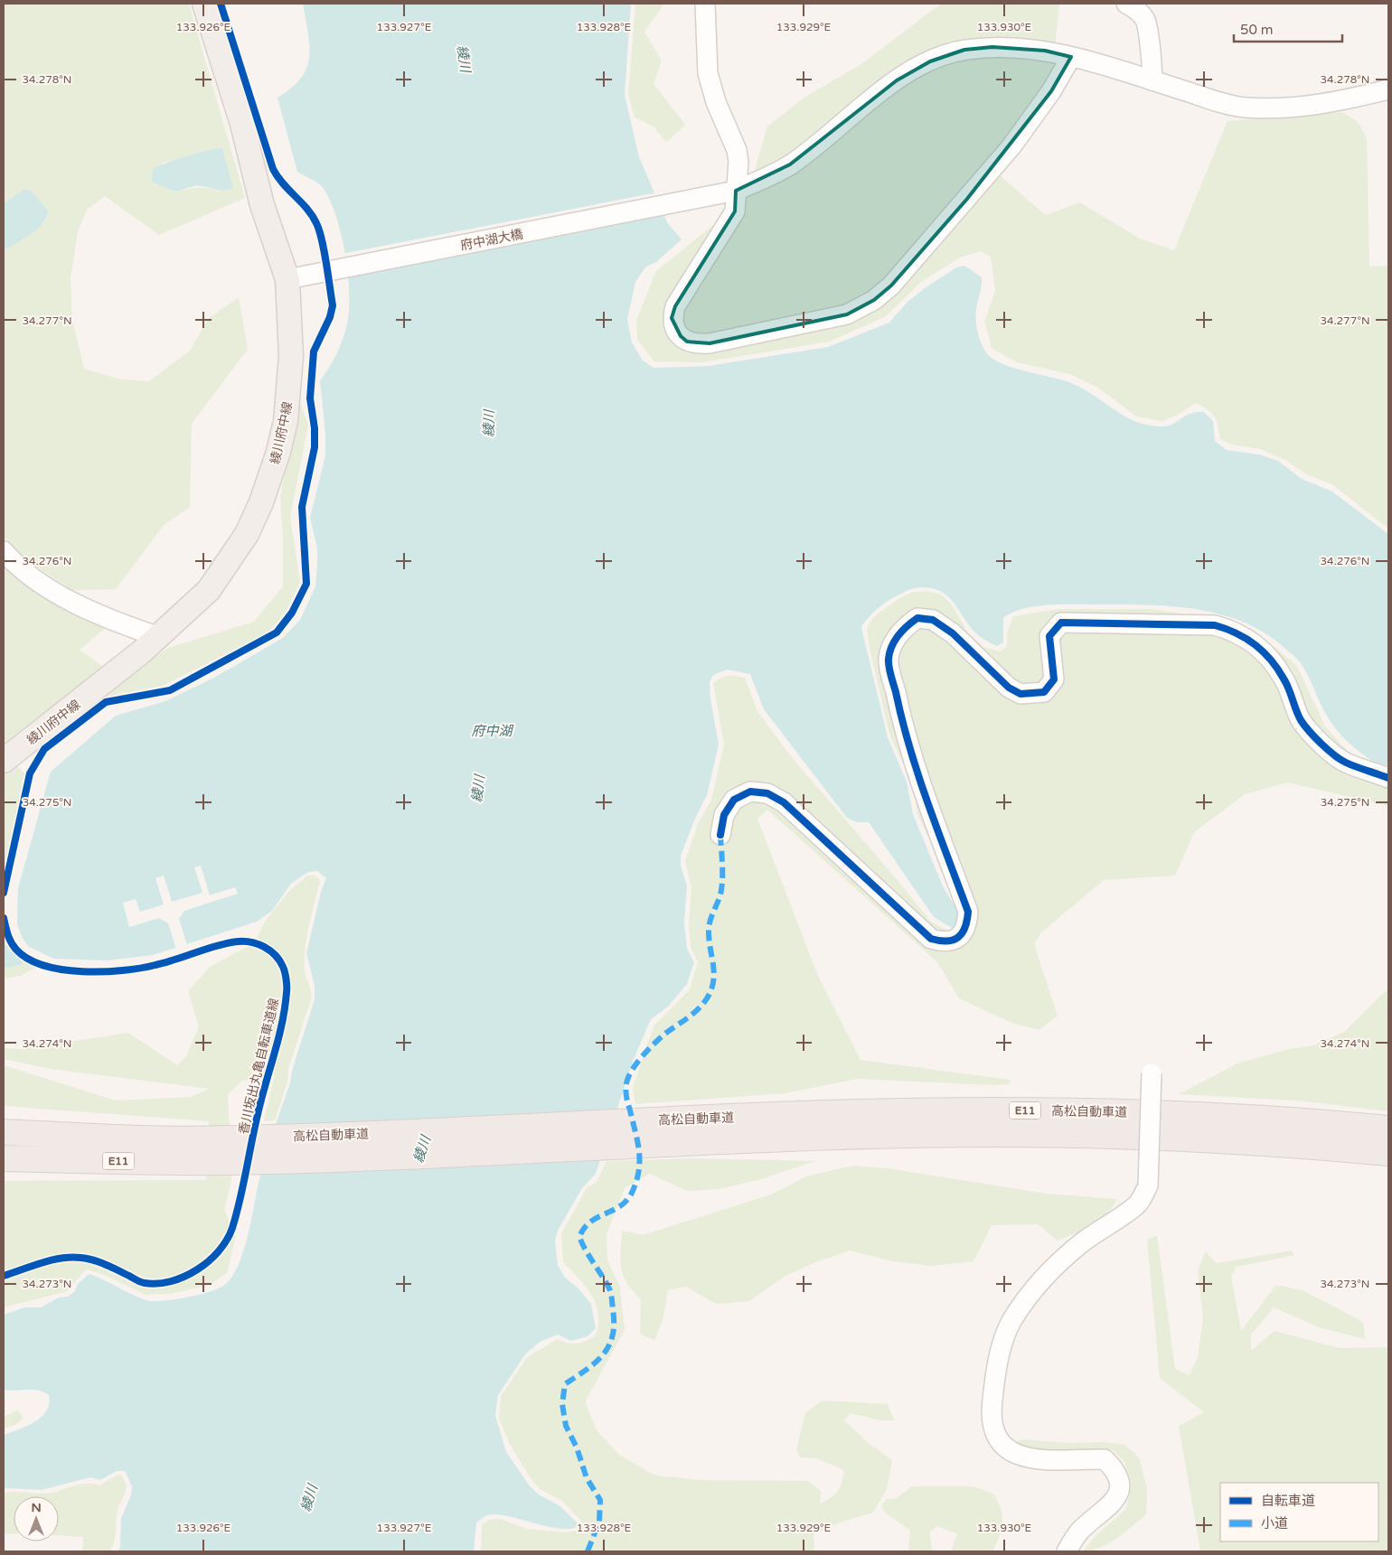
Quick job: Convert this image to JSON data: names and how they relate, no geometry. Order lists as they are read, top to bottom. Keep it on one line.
{"streets":{"highway":["E11","高松自動車道"],"main road":["綾川府中線"],"street":["府中湖大橋"],"cycle path":["香川坂出丸亀自転車道線"]},"crossings":[["府中湖大橋","綾川府中線"]],"water":["綾川","府中湖"],"legend":["自転車道","小道"],"scale_bar":"50 m","north":"top","coordinates":["133.926°E","133.927°E","133.928°E","133.929°E","133.930°E","34.278°N","34.277°N","34.276°N","34.275°N","34.274°N","34.273°N"]}
